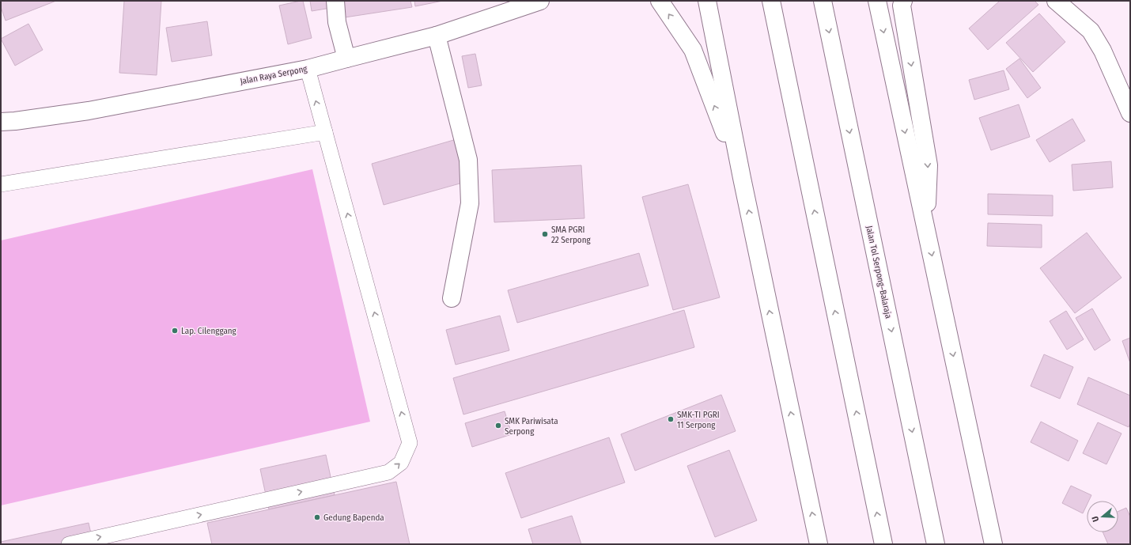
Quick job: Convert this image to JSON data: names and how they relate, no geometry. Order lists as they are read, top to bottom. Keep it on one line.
{"streets":{"main road":["Jalan Raya Serpong","Jalan Tol Serpong–Balaraja"]},"places":["SMA PGRI 22 Serpong","Lap. Cilenggang","SMK-TI PGRI 11 Serpong","SMK Pariwisata Serpong","Gedung Bapenda"],"north":"left"}
